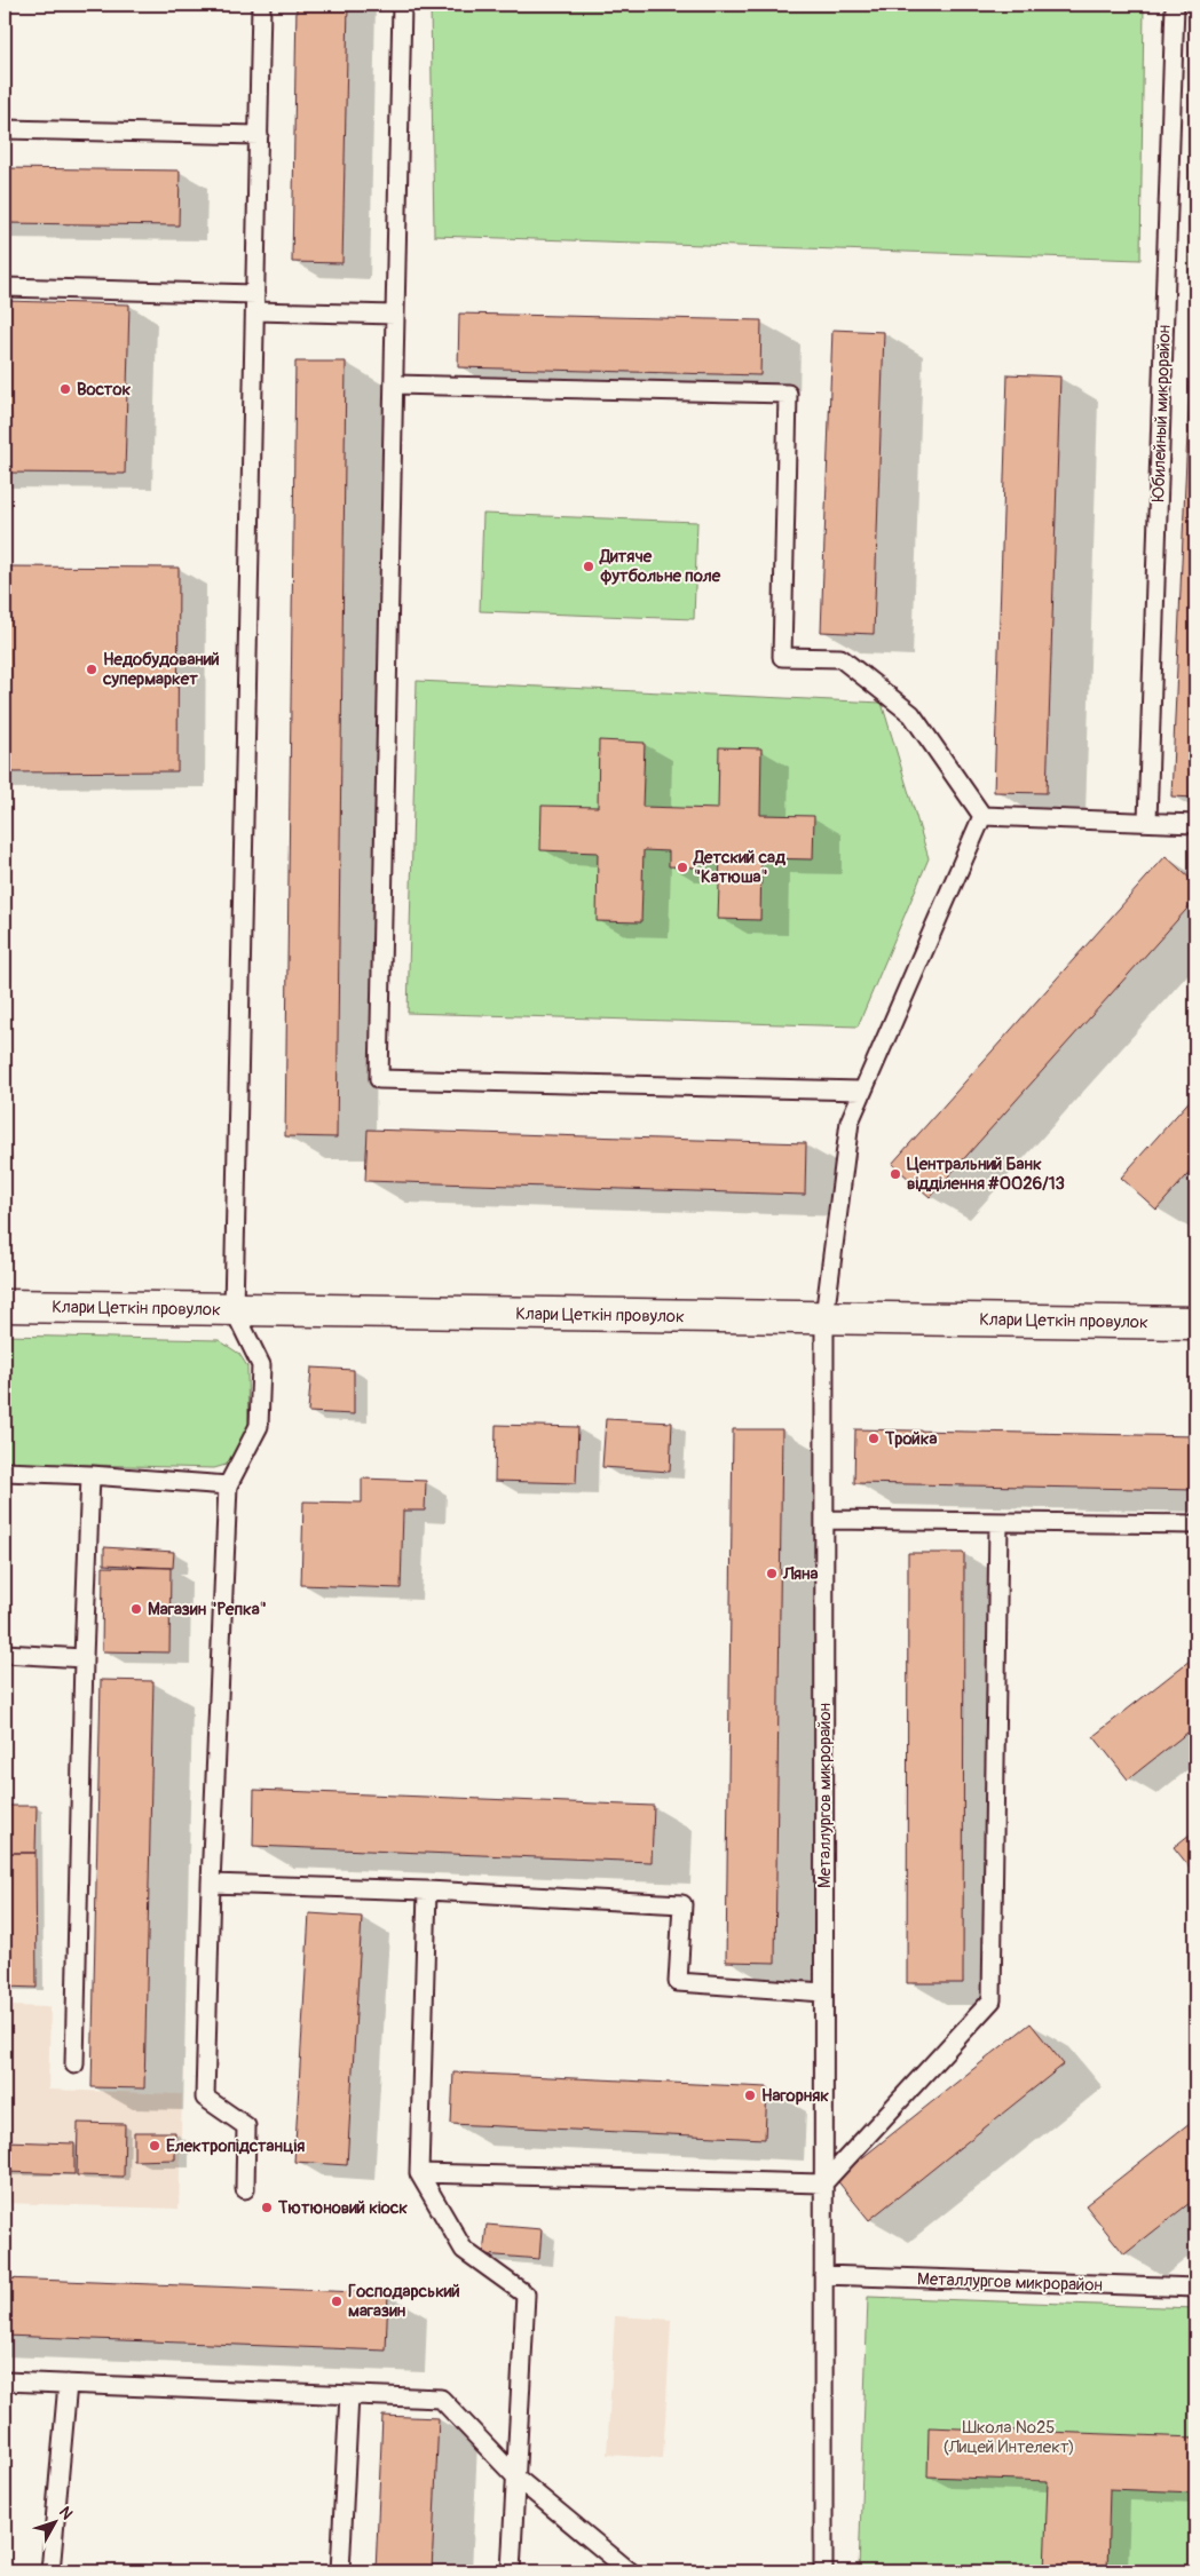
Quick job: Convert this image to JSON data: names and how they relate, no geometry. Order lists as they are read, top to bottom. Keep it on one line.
{"streets":{"street":["Клари Цеткін провулок"],"lane":["Юбилейный микрорайон","Металлургов микрорайон"]},"crossings":[["Клари Цеткін провулок","Металлургов микрорайон"]],"parks":["Школа №25 (Лицей Интелект)"],"places":["Восток","Дитяче футбольне поле","Недобудований супермаркет","Детский сад \"Катюша\"","Центральний Банк відділення #0026/13","Тройка","Ляна","Магазин \"Репка\"","Нагорняк","Електропідстанція","Тютюновий кіоск","Господарський магазин"],"north":"top right"}
